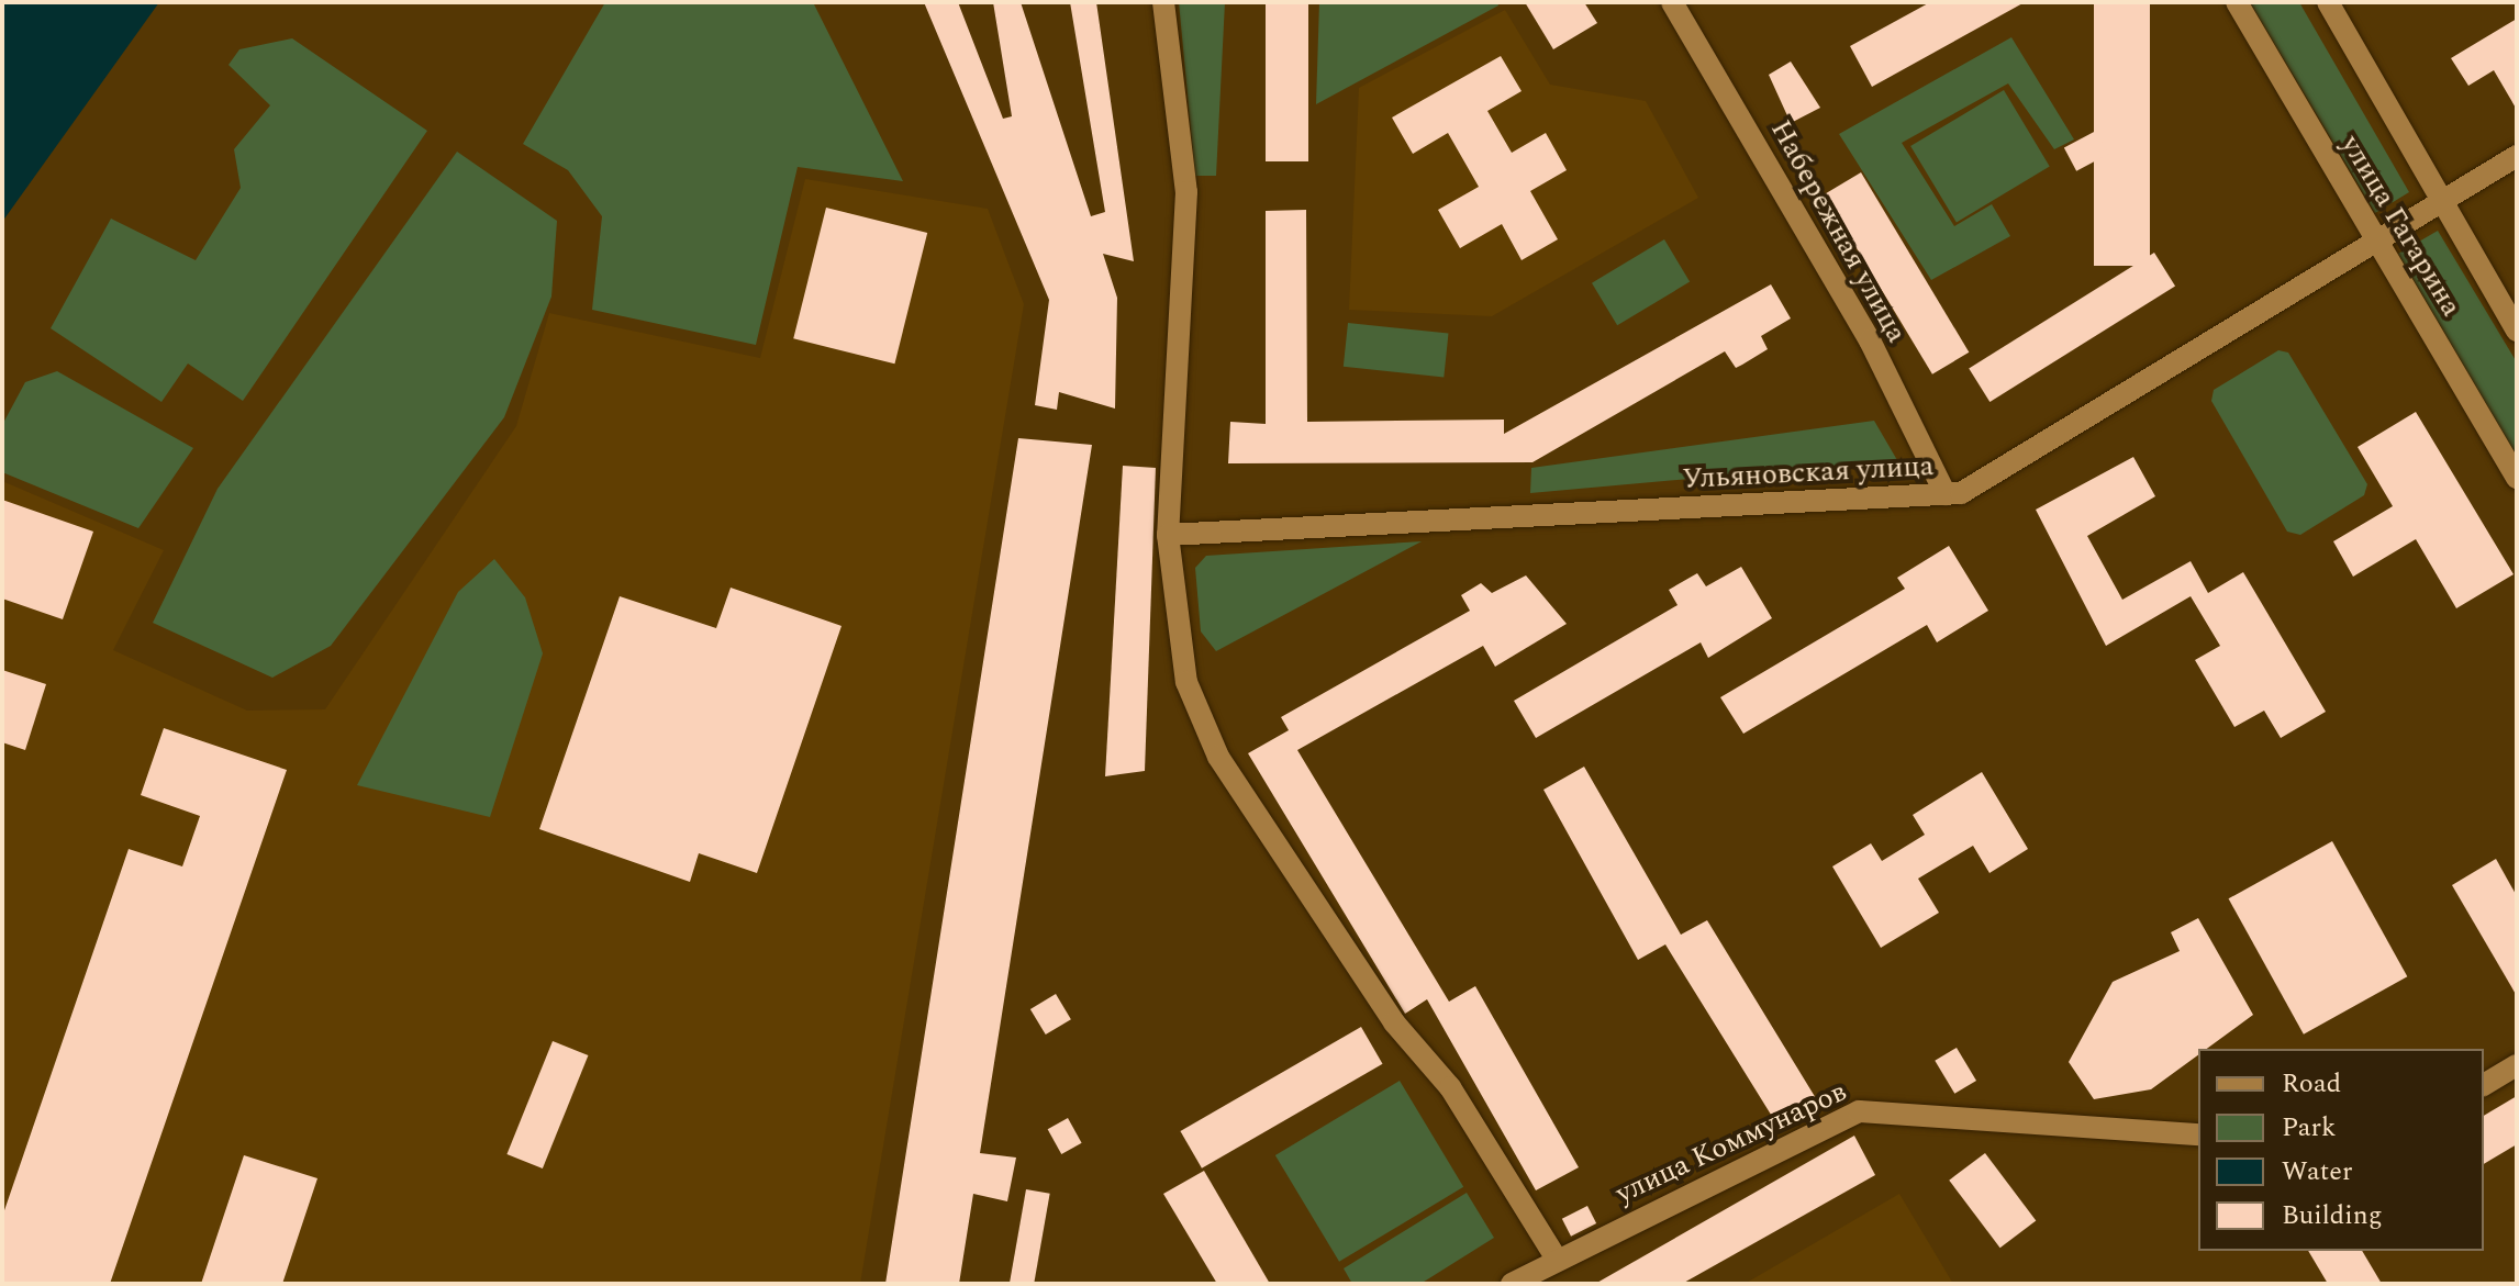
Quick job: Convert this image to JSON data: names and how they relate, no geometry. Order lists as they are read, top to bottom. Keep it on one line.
{"streets":{"street":["улица Гагарина","Набережная улица","Ульяновская улица","улица Коммунаров"]},"crossings":[["улица Гагарина","Ульяновская улица"],["Набережная улица","Ульяновская улица"]],"legend":["Road","Park","Water","Building"]}
